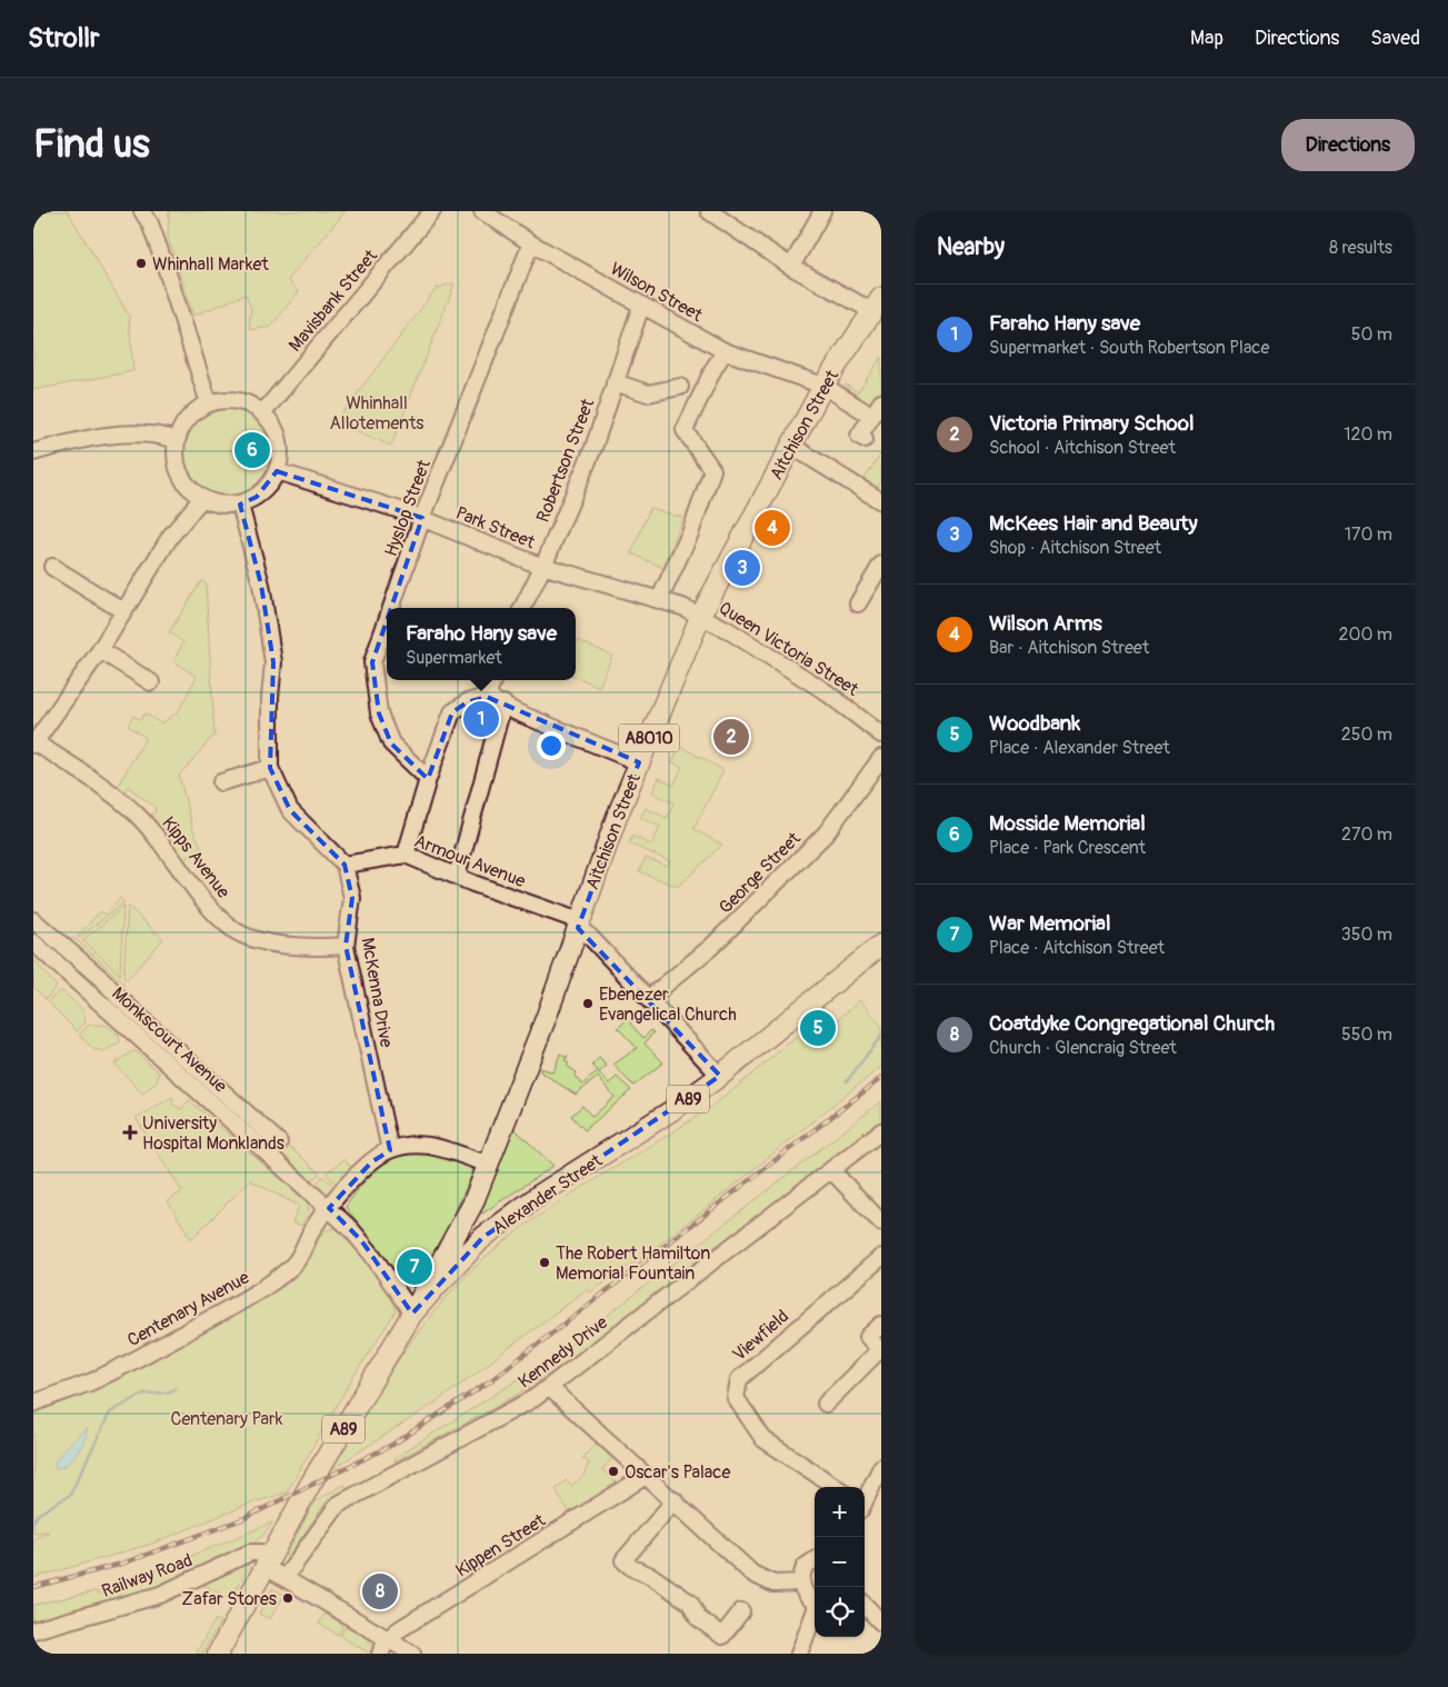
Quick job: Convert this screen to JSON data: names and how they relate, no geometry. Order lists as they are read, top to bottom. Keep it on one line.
{"streets":{"main road":["Aitchison Street","A8010","A89","Alexander Street"],"street":["Wilson Street","Mavisbank Street","Robertson Street","Hyslop Street","Park Street","Queen Victoria Street","Kipps Avenue","Armour Avenue","George Street","McKenna Drive","Monkscourt Avenue","Centenary Avenue","Viewfield","Kennedy Drive","Kippen Street","Railway Road"]},"crossings":[["Wilson Street","Aitchison Street"],["Wilson Street","Robertson Street"],["Wilson Street","Hyslop Street"],["Mavisbank Street","Park Street"],["Aitchison Street","Park Street"],["Aitchison Street","Queen Victoria Street"],["Aitchison Street","Armour Avenue"],["Aitchison Street","Monkscourt Avenue"],["Aitchison Street","Alexander Street"],["Robertson Street","Park Street"],["Hyslop Street","Park Street"],["Park Street","Queen Victoria Street"],["Kipps Avenue","McKenna Drive"],["Armour Avenue","McKenna Drive"],["McKenna Drive","Centenary Avenue"],["Monkscourt Avenue","Alexander Street"],["Monkscourt Avenue","Centenary Avenue"],["A89","Alexander Street"],["A89","Railway Road"],["Alexander Street","Railway Road"]],"parks":["Whinhall Allotements","Centenary Park"],"places":{"other":["Whinhall Market","Ebenezer Evangelical Church","The Robert Hamilton Memorial Fountain","Oscar's Palace","Zafar Stores"],"health":["University Hospital Monklands"]},"page":{"header":"Strollr","nav":["Map","Directions","Saved"],"buttons":"Directions","title":"Find us","heading":["Nearby","8 results"],"list":[{"mark":"1","name":"Faraho Hany save","note":"Supermarket · South Robertson Place","value":"50 m"},{"mark":"2","name":"Victoria Primary School","note":"School · Aitchison Street","value":"120 m"},{"mark":"3","name":"McKees Hair and Beauty","note":"Shop · Aitchison Street","value":"170 m"},{"mark":"4","name":"Wilson Arms","note":"Bar · Aitchison Street","value":"200 m"},{"mark":"5","name":"Woodbank","note":"Place · Alexander Street","value":"250 m"},{"mark":"6","name":"Mosside Memorial","note":"Place · Park Crescent","value":"270 m"},{"mark":"7","name":"War Memorial","note":"Place · Aitchison Street","value":"350 m"},{"mark":"8","name":"Coatdyke Congregational Church","note":"Church · Glencraig Street","value":"550 m"}],"pins":["6","4","3","1","2","5","7","8"],"popup":["Faraho Hany save","Supermarket"],"map_buttons":["+","−"]}}
